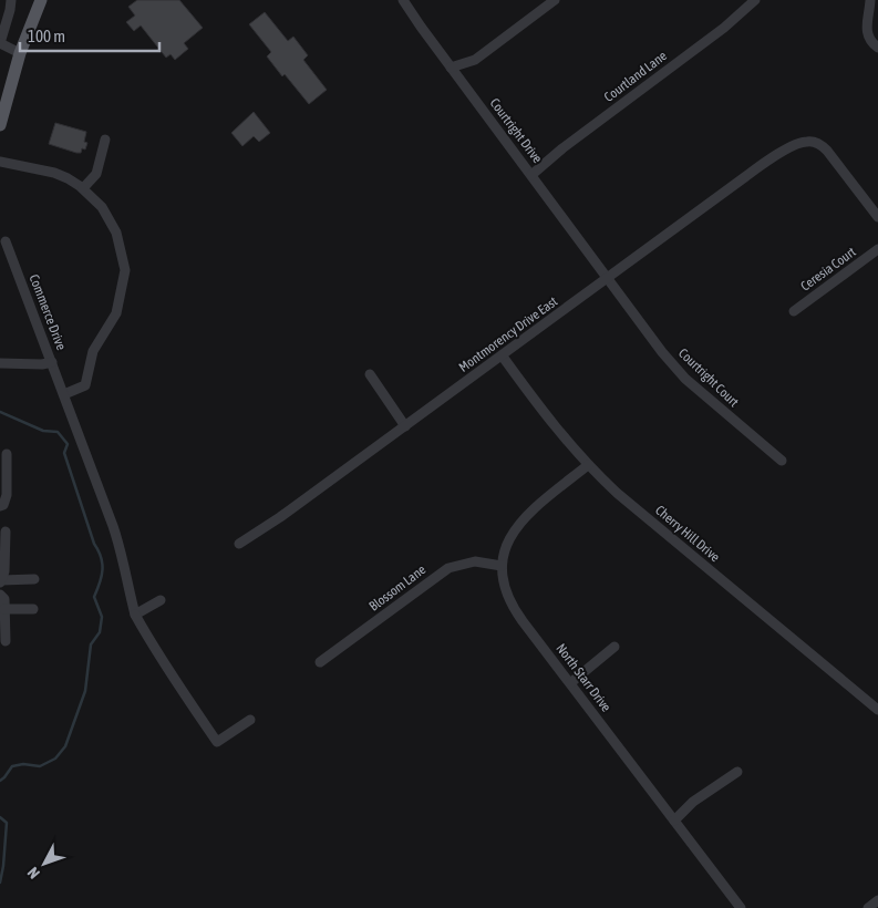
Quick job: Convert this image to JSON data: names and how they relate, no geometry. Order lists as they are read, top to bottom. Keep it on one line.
{"streets":{"street":["Courtland Lane","Courtright Drive","Ceresia Court","Commerce Drive","Montmorency Drive East","Courtright Court","Cherry Hill Drive","Blossom Lane","North Starr Drive"]},"crossings":[["Courtland Lane","Courtright Drive"],["Courtright Drive","Montmorency Drive East"],["Courtright Drive","Courtright Court"],["Montmorency Drive East","Courtright Court"],["Montmorency Drive East","Cherry Hill Drive"],["Cherry Hill Drive","North Starr Drive"],["Blossom Lane","North Starr Drive"]],"scale_bar":"100 m","north":"bottom left"}
